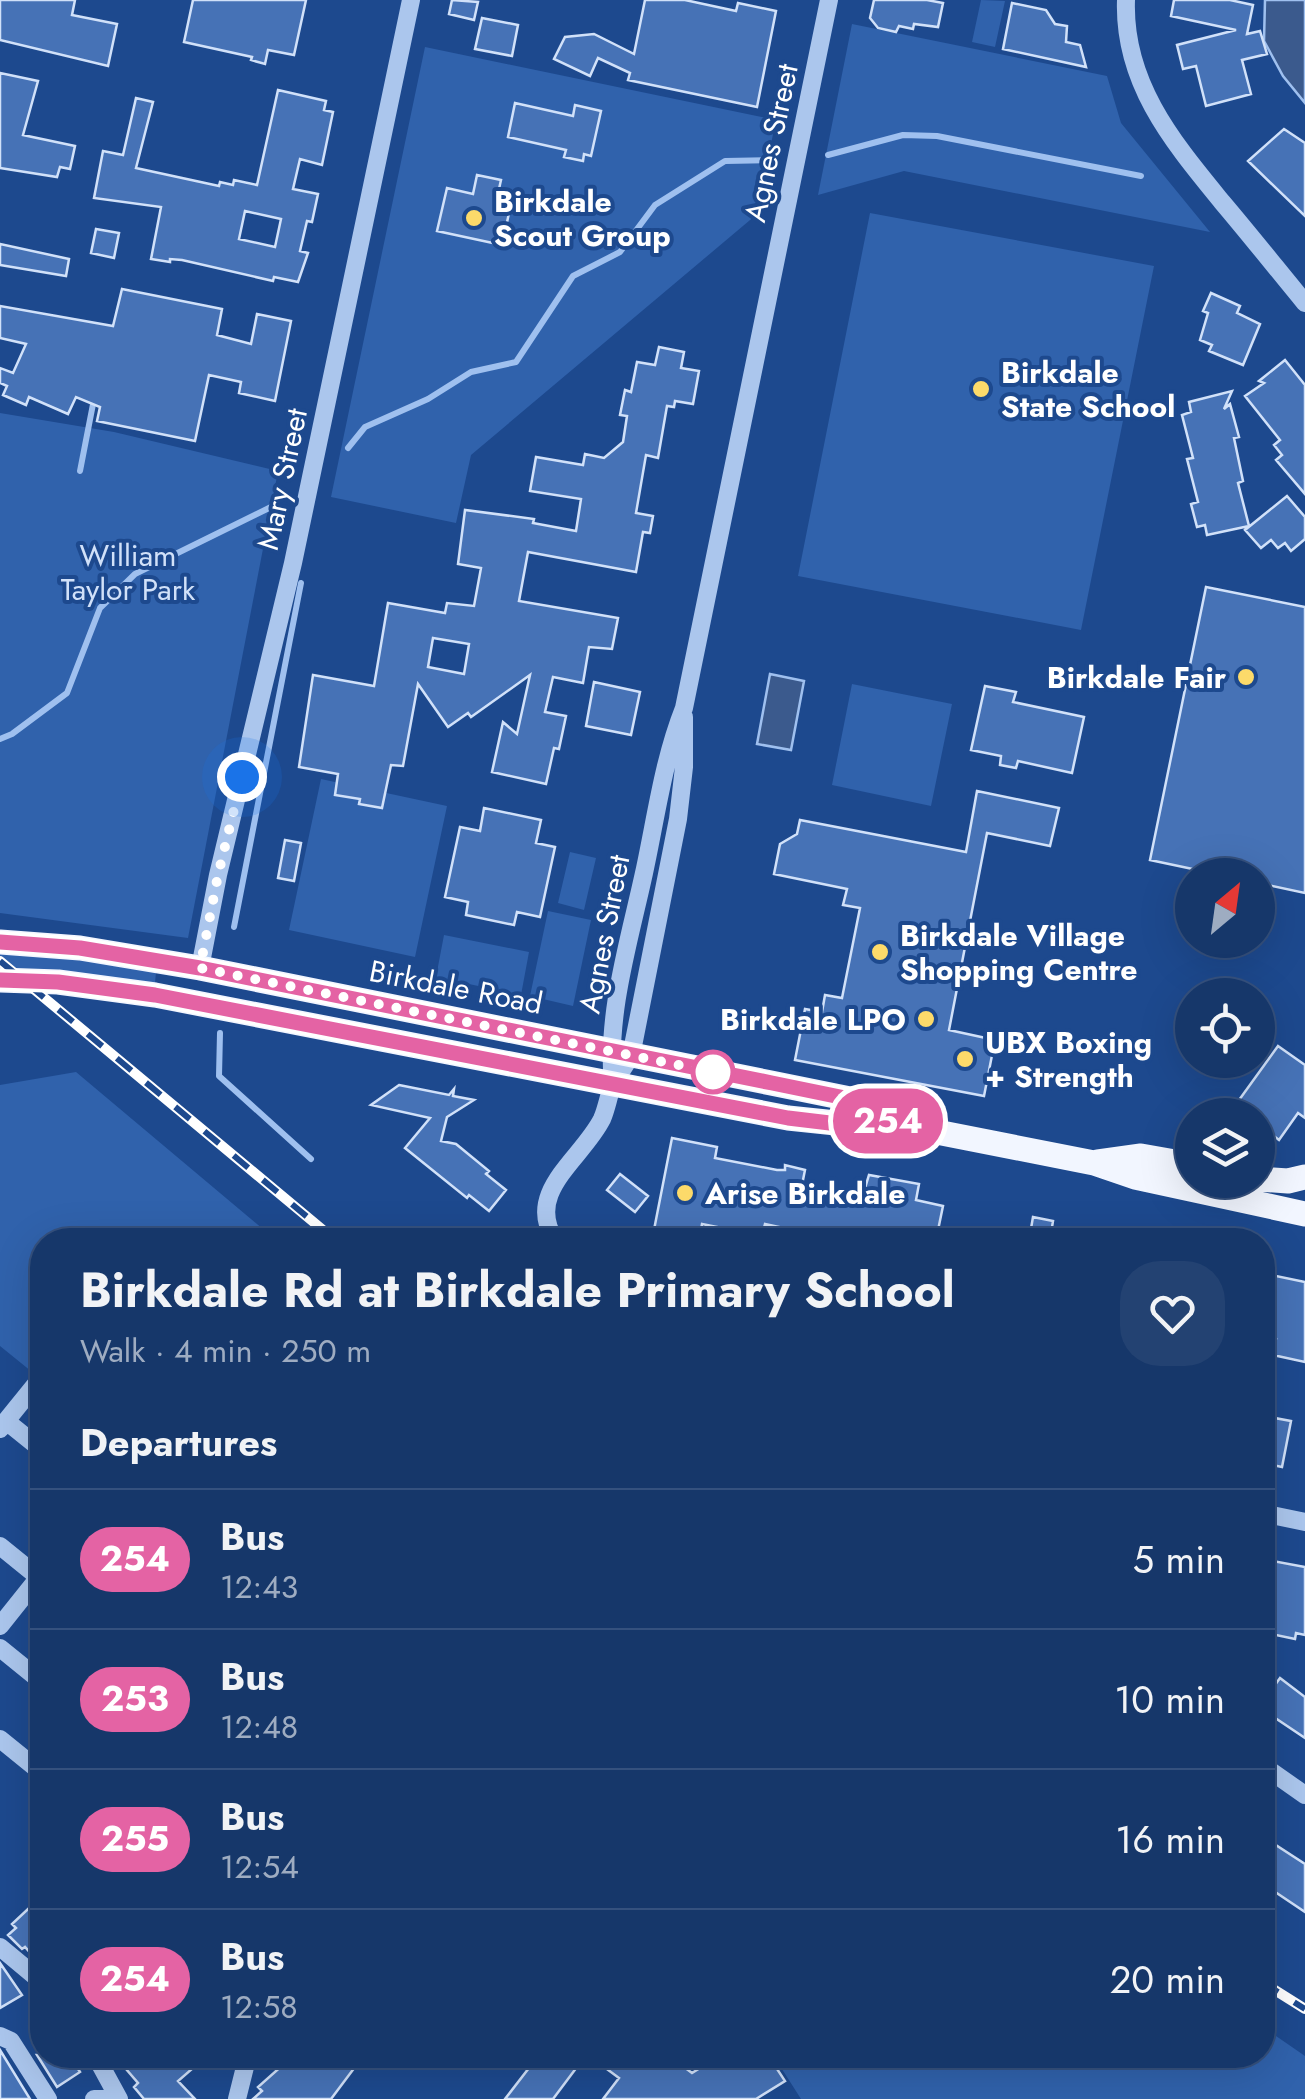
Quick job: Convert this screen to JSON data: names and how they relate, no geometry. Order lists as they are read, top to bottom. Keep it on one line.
{"streets":{"main road":["Birkdale Road"],"street":["Agnes Street","Mary Street"]},"crossings":[["Agnes Street","Birkdale Road"],["Mary Street","Birkdale Road"]],"parks":["William Taylor Park"],"places":["Birkdale Scout Group","Birkdale State School","Birkdale Fair","Birkdale Village Shopping Centre","Birkdale LPO","UBX Boxing + Strength","Arise Birkdale"],"lines":["bus line 254"],"north":"top right","page":{"on_map":"254","heading":[["Birkdale Rd at Birkdale Primary School","Walk · 4 min · 250 m"],"Departures"],"list":[{"mark":"254","name":"Bus","note":"12:43","value":"5 min"},{"mark":"253","name":"Bus","note":"12:48","value":"10 min"},{"mark":"255","name":"Bus","note":"12:54","value":"16 min"},{"mark":"254","name":"Bus","note":"12:58","value":"20 min"}]}}
